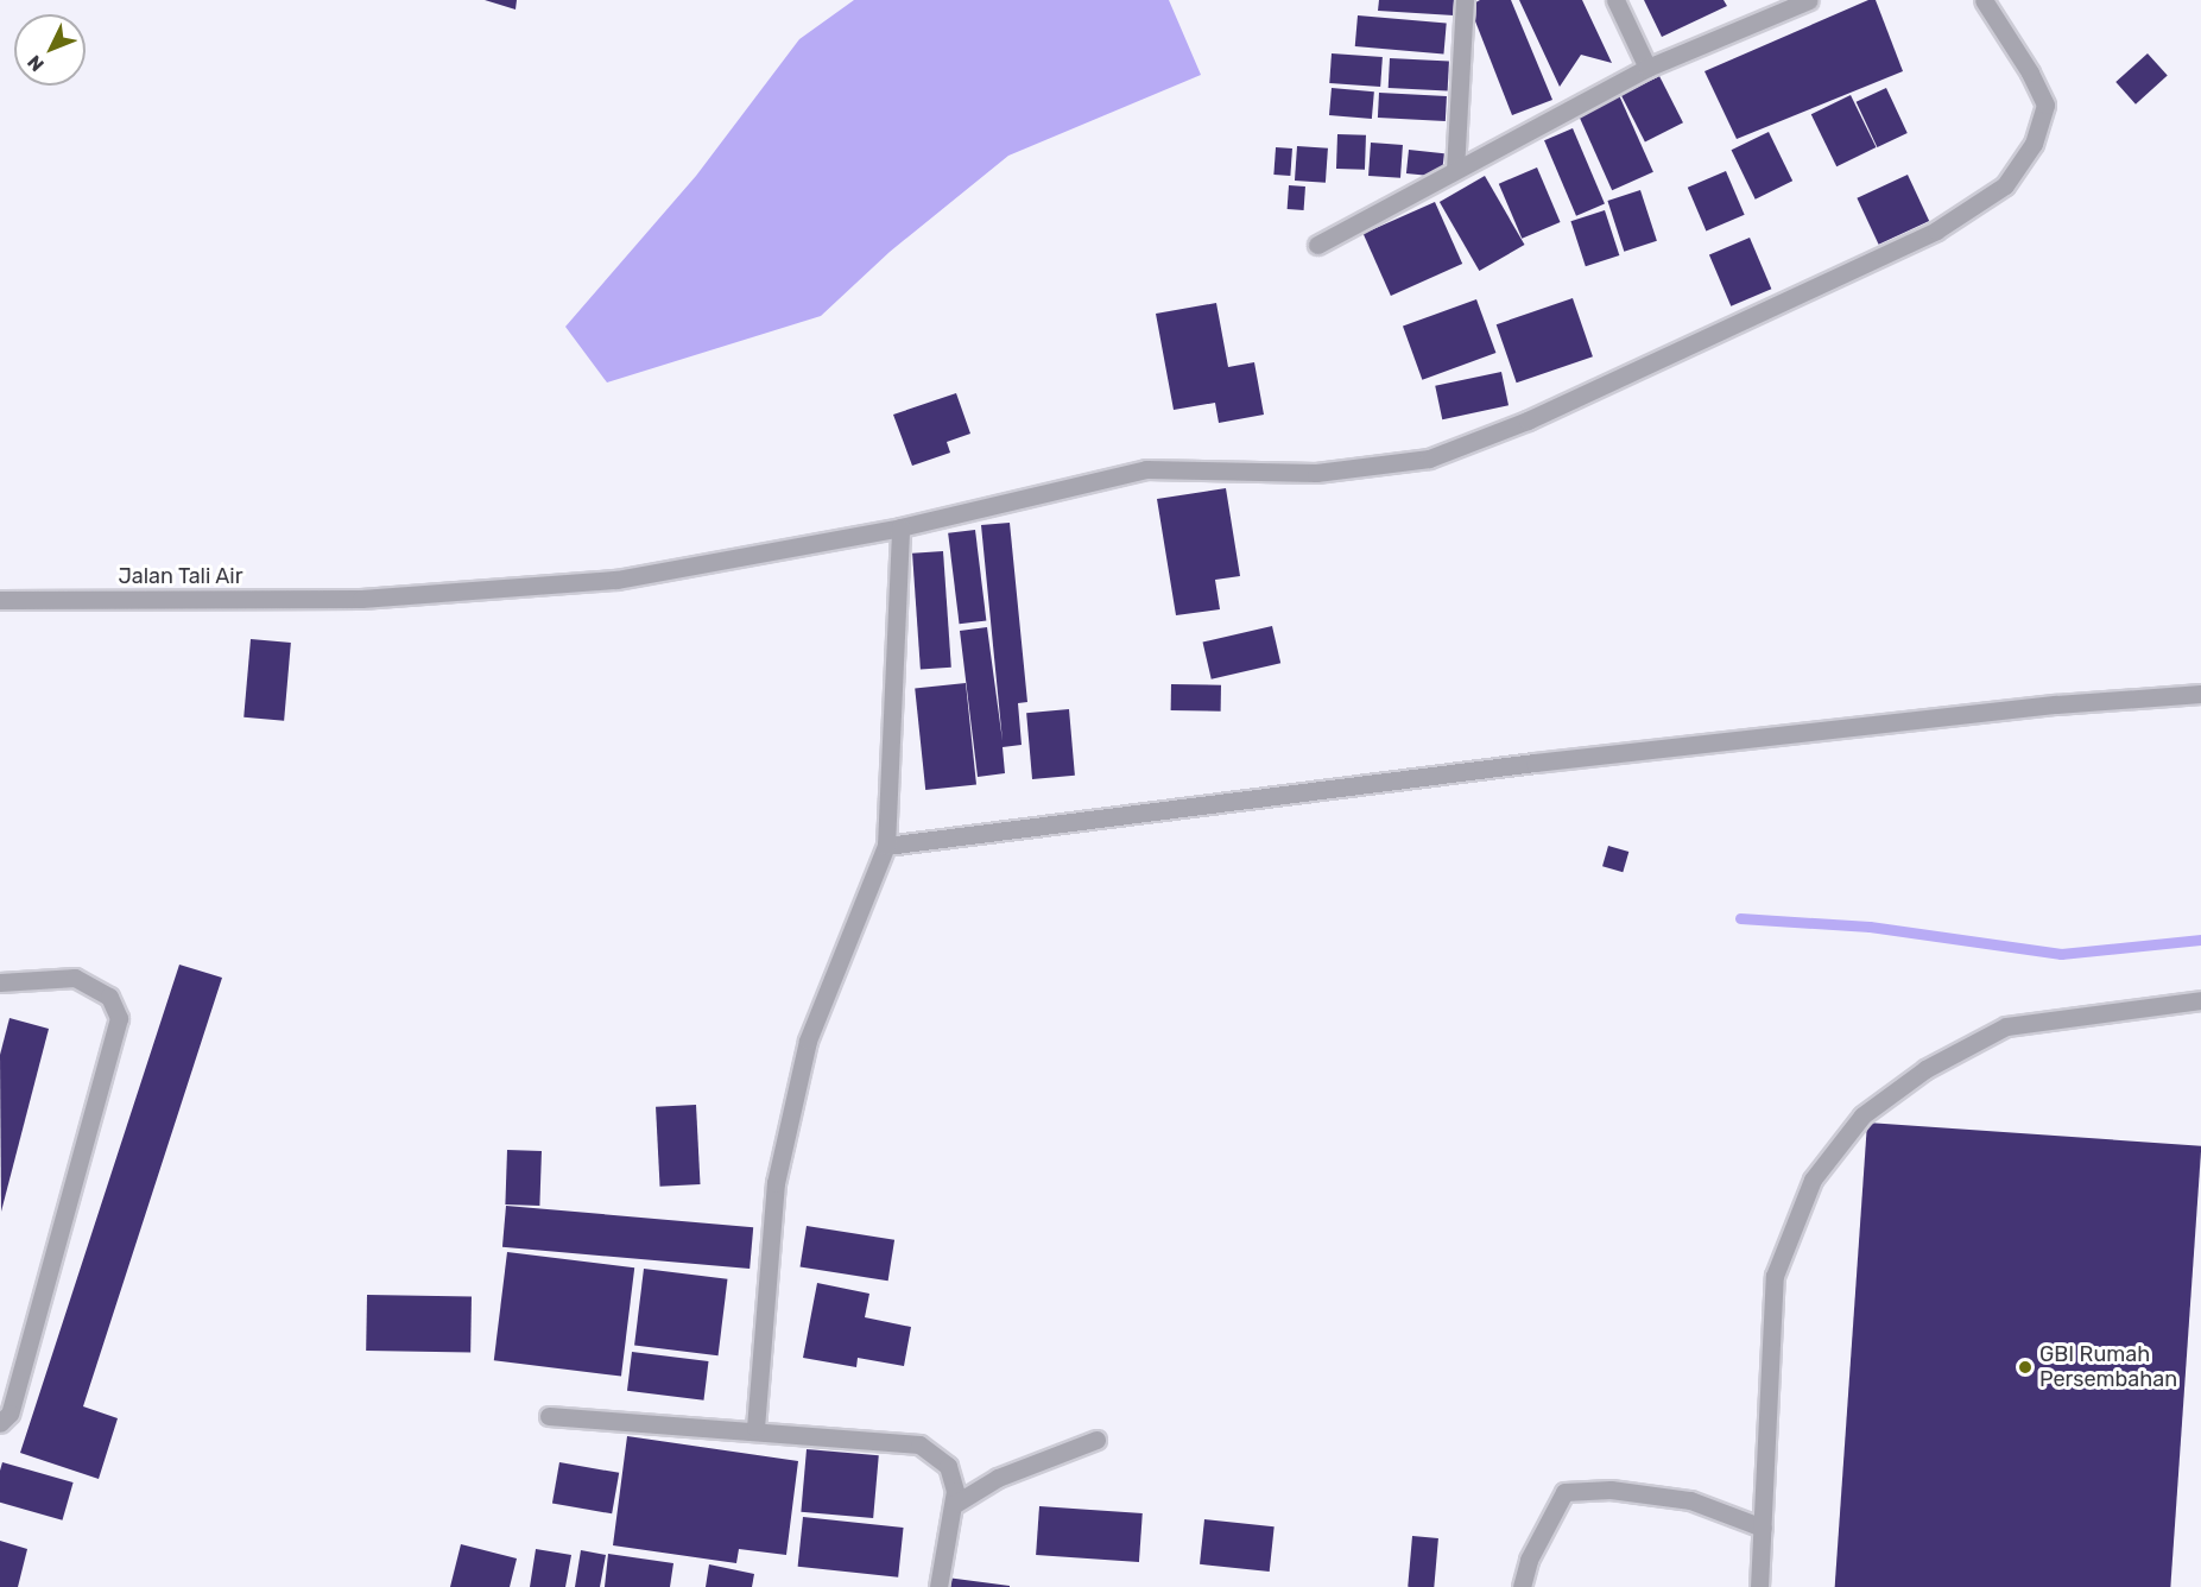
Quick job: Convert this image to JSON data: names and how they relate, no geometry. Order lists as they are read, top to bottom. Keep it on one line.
{"streets":{"street":["Jalan Tali Air"]},"places":["GBI Rumah Persembahan"],"north":"bottom left"}
